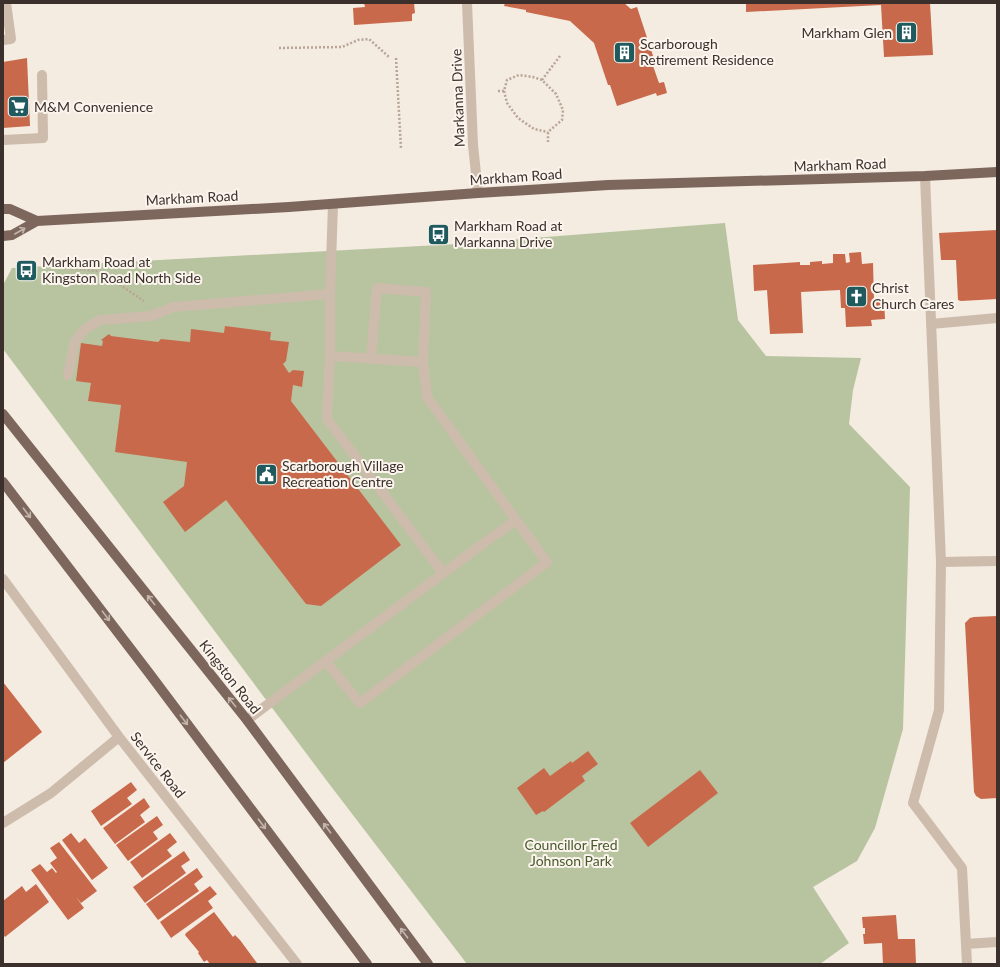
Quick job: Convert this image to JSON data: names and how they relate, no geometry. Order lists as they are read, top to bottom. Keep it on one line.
{"streets":{"main road":["Markham Road","Kingston Road"],"street":["Markanna Drive","Service Road"]},"crossings":[["Markanna Drive","Markham Road"]],"parks":["Councillor Fred Johnson Park"],"places":{"building":["Markham Glen","Scarborough Retirement Residence"],"supermarket":["M&M Convenience"],"bus stop":["Markham Road at Markanna Drive","Markham Road at Kingston Road North Side"],"church":["Christ Church Cares"],"public building":["Scarborough Village Recreation Centre"]}}
